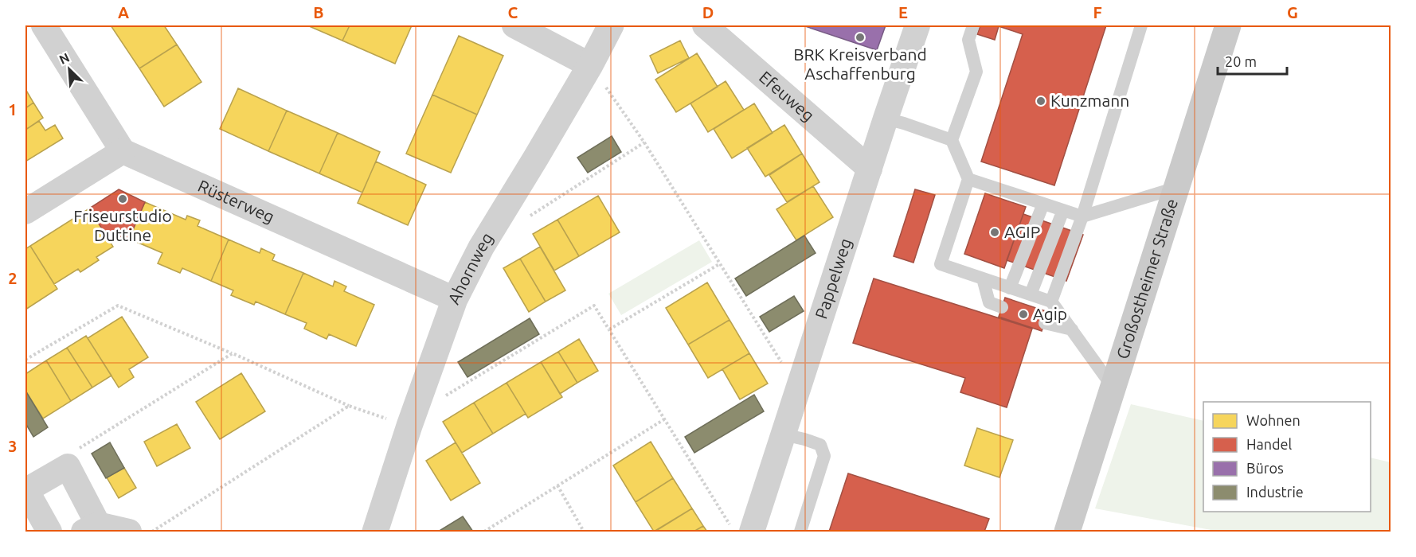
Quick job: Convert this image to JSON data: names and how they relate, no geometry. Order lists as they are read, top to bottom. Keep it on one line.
{"streets":{"main road":["Großostheimer Straße"],"street":["Efeuweg","Rüsterweg","Ahornweg","Pappelweg"]},"crossings":[["Efeuweg","Pappelweg"],["Rüsterweg","Ahornweg"]],"places":["BRK Kreisverband Aschaffenburg","Kunzmann","Friseurstudio Duttine","AGIP","Agip"],"legend":["Wohnen","Handel","Büros","Industrie"],"scale_bar":"20 m","north":"top left","grid":{"columns":["A","B","C","D","E","F","G"],"rows":["1","2","3"]}}
